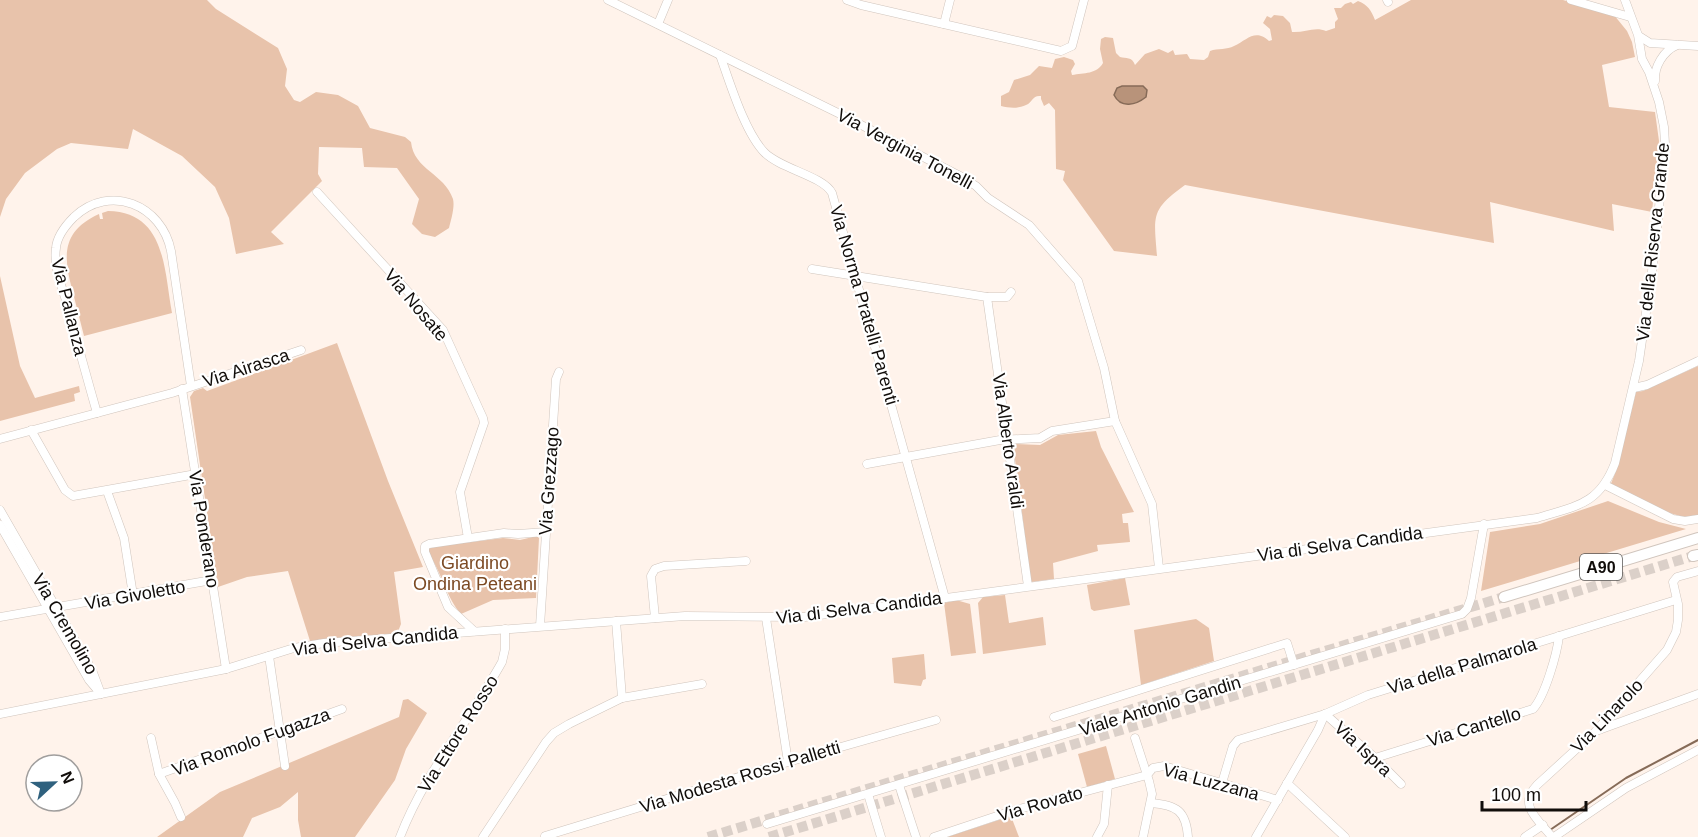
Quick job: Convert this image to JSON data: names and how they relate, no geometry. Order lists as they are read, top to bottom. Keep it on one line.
{"streets":{"highway":["A90"],"street":["Via Verginia Tonelli","Via della Riserva Grande","Via Nosate","Via Norma Pratelli Parenti","Via Pallanza","Via Airasca","Via Alberto Araldi","Via Grezzago","Via Ponderano","Via di Selva Candida","Via Givoletto","Via Cremolino","Via della Palmarola","Viale Antonio Gandin","Via Linarolo","Via Cantello","Via Ettore Rosso","Via Romolo Fugazza","Via Ispra","Via Modesta Rossi Palletti","Via Luzzana","Via Rovato"]},"crossings":[["Via Verginia Tonelli","Via Norma Pratelli Parenti"],["Via Verginia Tonelli","Via di Selva Candida"],["Via della Riserva Grande","Via di Selva Candida"],["Via Norma Pratelli Parenti","Via di Selva Candida"],["Via Pallanza","Via Airasca"],["Via Alberto Araldi","Via di Selva Candida"],["Via Grezzago","Via di Selva Candida"],["Via Ponderano","Via di Selva Candida"],["Via Ponderano","Via Givoletto"],["Via di Selva Candida","Via Cremolino"],["Via di Selva Candida","Viale Antonio Gandin"],["Via di Selva Candida","Via Ettore Rosso"],["Via Givoletto","Via Cremolino"],["Via della Palmarola","Via Linarolo"],["Via della Palmarola","Via Cantello"],["Via della Palmarola","Via Ispra"],["Via della Palmarola","Via Luzzana"],["Via Cantello","Via Ispra"],["Via Luzzana","Via Rovato"]],"parks":["Giardino Ondina Peteani"],"scale_bar":"100 m","north":"right"}
